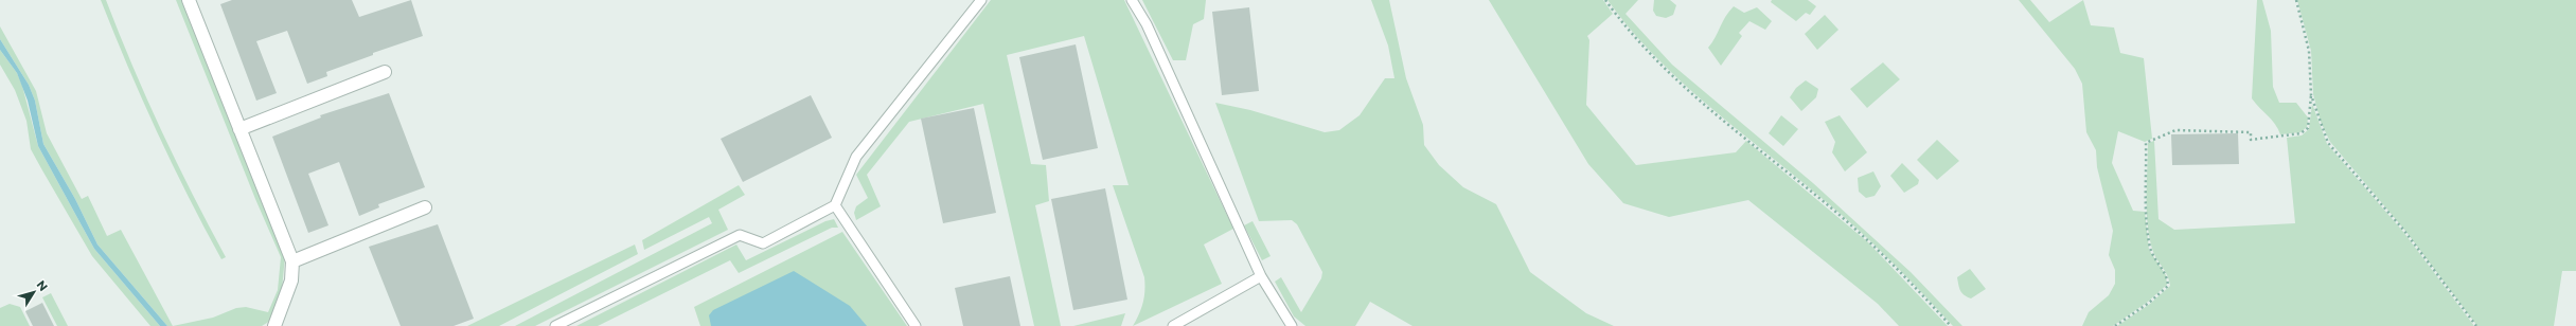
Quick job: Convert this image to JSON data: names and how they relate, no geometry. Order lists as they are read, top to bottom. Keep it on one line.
{"north":"top right"}
